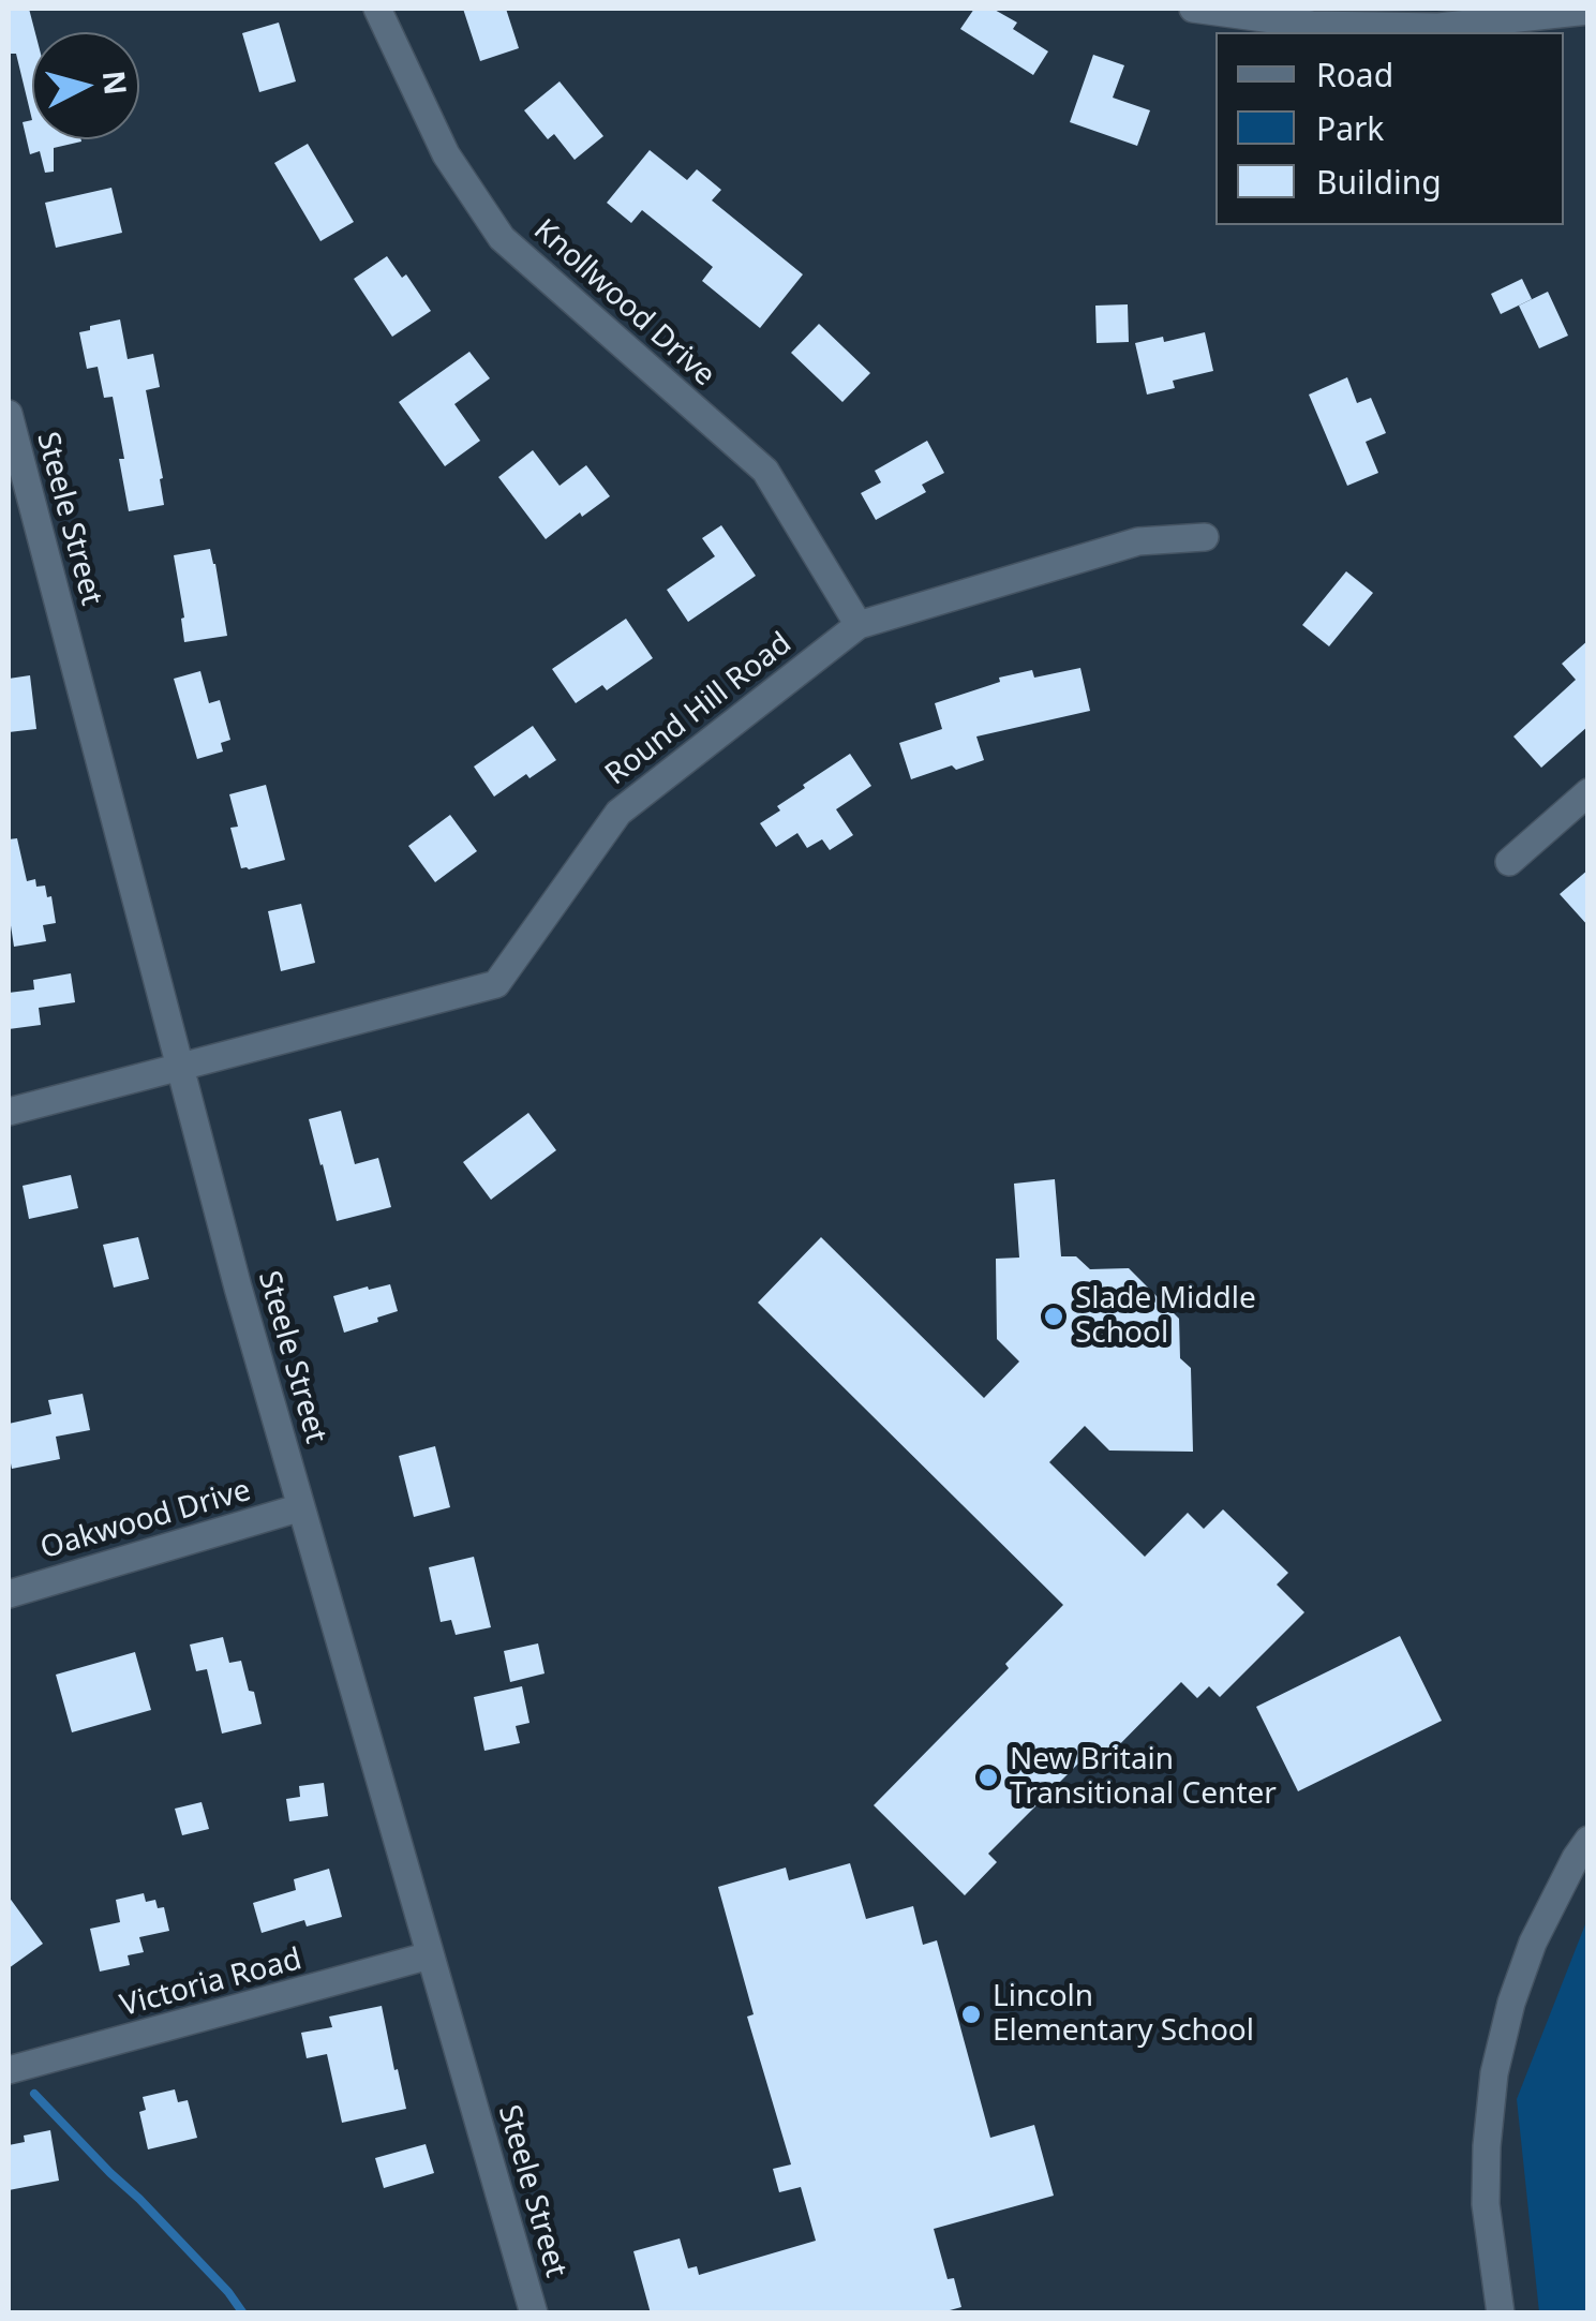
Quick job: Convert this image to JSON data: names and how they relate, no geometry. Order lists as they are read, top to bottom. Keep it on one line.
{"streets":{"street":["Knollwood Drive","Steele Street","Round Hill Road","Oakwood Drive","Victoria Road"]},"crossings":[["Knollwood Drive","Round Hill Road"],["Steele Street","Round Hill Road"],["Steele Street","Oakwood Drive"],["Steele Street","Victoria Road"]],"places":["Slade Middle School","New Britain Transitional Center","Lincoln Elementary School"],"legend":["Road","Park","Building"],"north":"right"}
